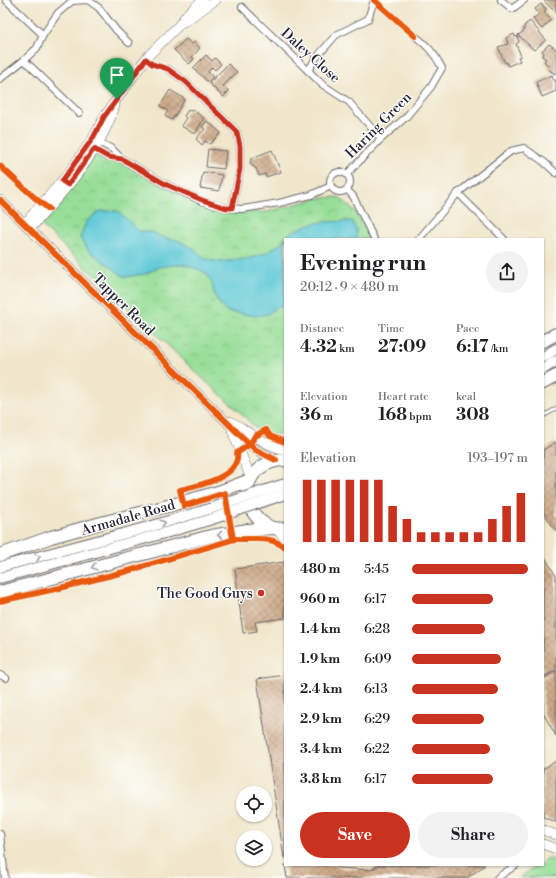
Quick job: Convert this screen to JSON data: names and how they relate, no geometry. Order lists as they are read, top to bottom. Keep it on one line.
{"streets":{"main road":["Armadale Road"],"street":["Daley Close","Haring Green","Tapper Road"]},"crossings":[["Daley Close","Haring Green"]],"places":["The Good Guys"],"page":{"heading":["Evening run","20:12 · 9 × 480 m"],"stats":[["Distance","4.32 km"],["Time","27:09"],["Pace","6:17 /km"],["Elevation","36 m"],["Heart rate","168 bpm"],["kcal","308"]],"chart":["Elevation","193–197 m"],"list":[{"name":"480 m","note":"5:45"},{"name":"960 m","note":"6:17"},{"name":"1.4 km","note":"6:28"},{"name":"1.9 km","note":"6:09"},{"name":"2.4 km","note":"6:13"},{"name":"2.9 km","note":"6:29"},{"name":"3.4 km","note":"6:22"},{"name":"3.8 km","note":"6:17"}],"buttons":["Save","Share"]}}
